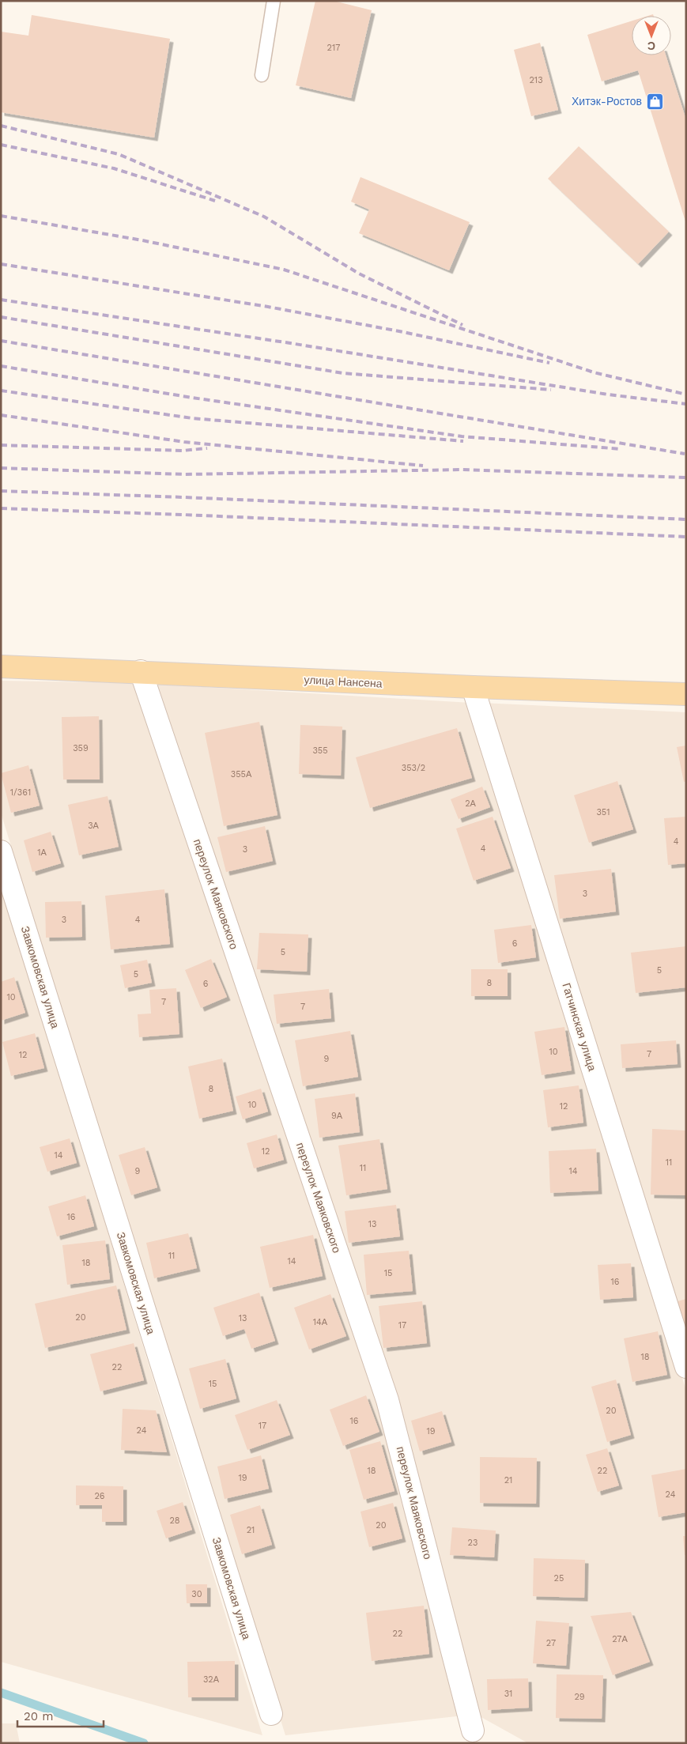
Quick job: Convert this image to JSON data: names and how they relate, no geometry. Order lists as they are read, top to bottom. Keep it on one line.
{"streets":{"main road":["улица Нансена"],"street":["переулок Маяковского","Завкомовская улица","Гатчинская улица"]},"crossings":[["улица Нансена","переулок Маяковского"],["улица Нансена","Гатчинская улица"]],"places":{"shop":["Хитэк-Ростов"]},"house_numbers":["217","213","359","355","353/2","355А","1/361","2А","351","3А","4","4","3","1А","3","3","4","6","5","5","5","8","6","10","7","7","10","7","12","9","8","10","12","9А","12","14","11","11","9","14","16","13","11","14","18","15","16","20","13","14А","17","18","22","15","20","16","17","24","19","18","22","19","21","24","26","28","20","21","23","25","30","22","27А","27","32А","31","29"],"scale_bar":"20 m","north":"bottom"}
